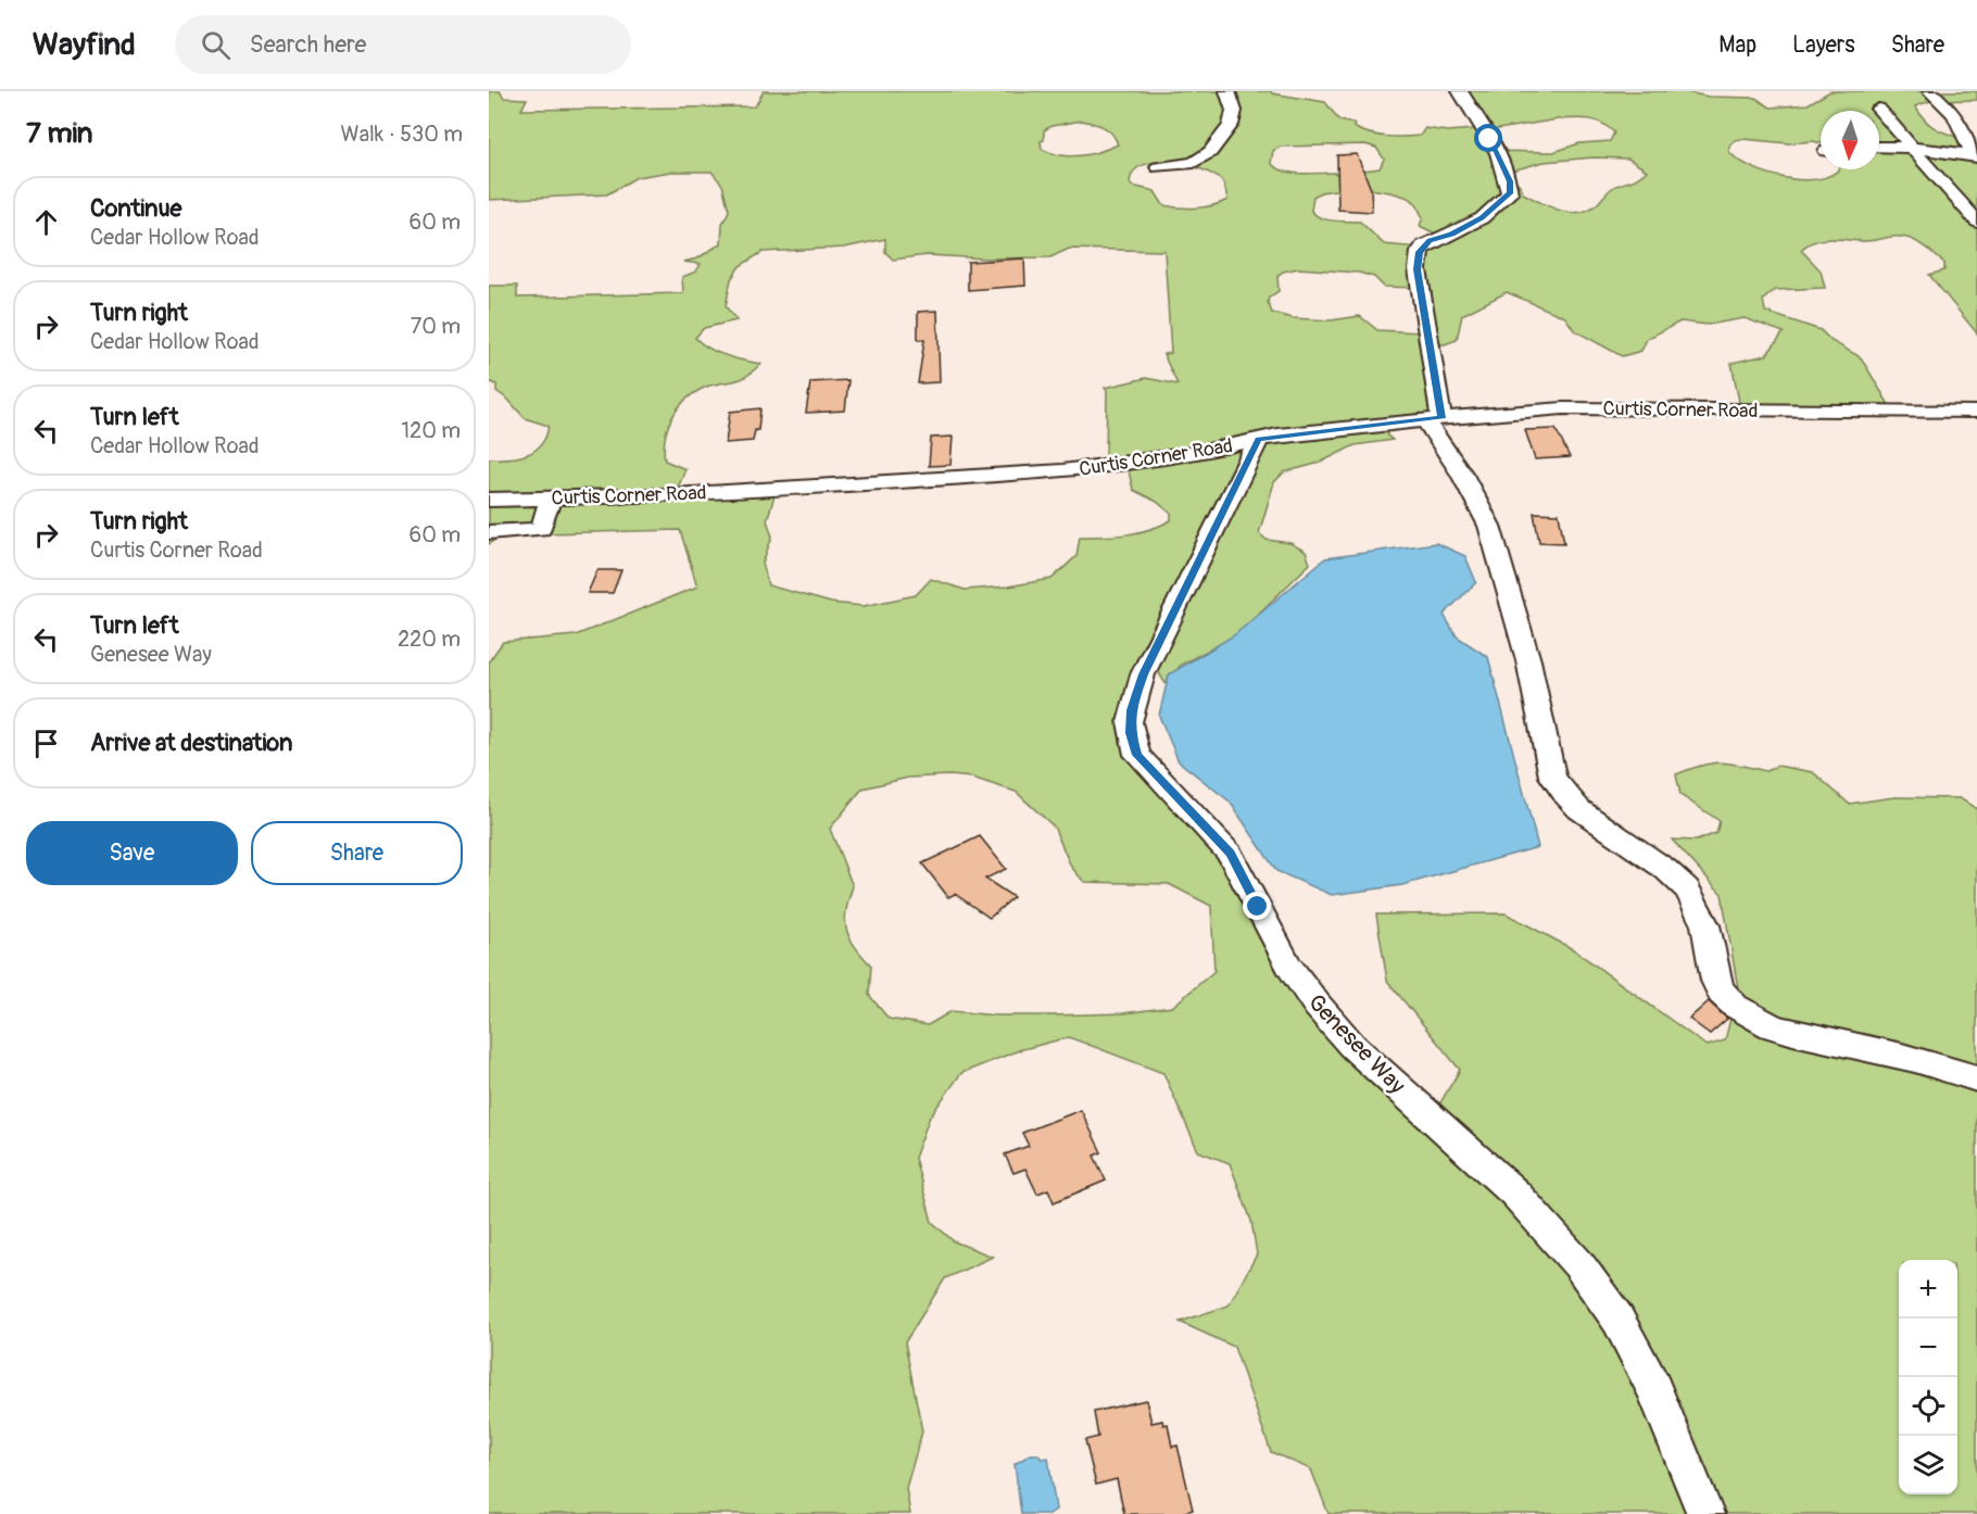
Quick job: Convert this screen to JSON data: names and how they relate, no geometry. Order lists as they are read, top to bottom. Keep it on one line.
{"streets":{"street":["Curtis Corner Road","Genesee Way"]},"crossings":[["Curtis Corner Road","Genesee Way"]],"north":"bottom","page":{"header":"Wayfind","search":"Search here","nav":["Map","Layers","Share"],"heading":["7 min","Walk · 530 m"],"list":[["Continue","Cedar Hollow Road","60 m"],["Turn right","Cedar Hollow Road","70 m"],["Turn left","Cedar Hollow Road","120 m"],["Turn right","Curtis Corner Road","60 m"],["Turn left","Genesee Way","220 m"],"Arrive at destination"],"buttons":["Save","Share"],"map_buttons":["+","−"]}}
